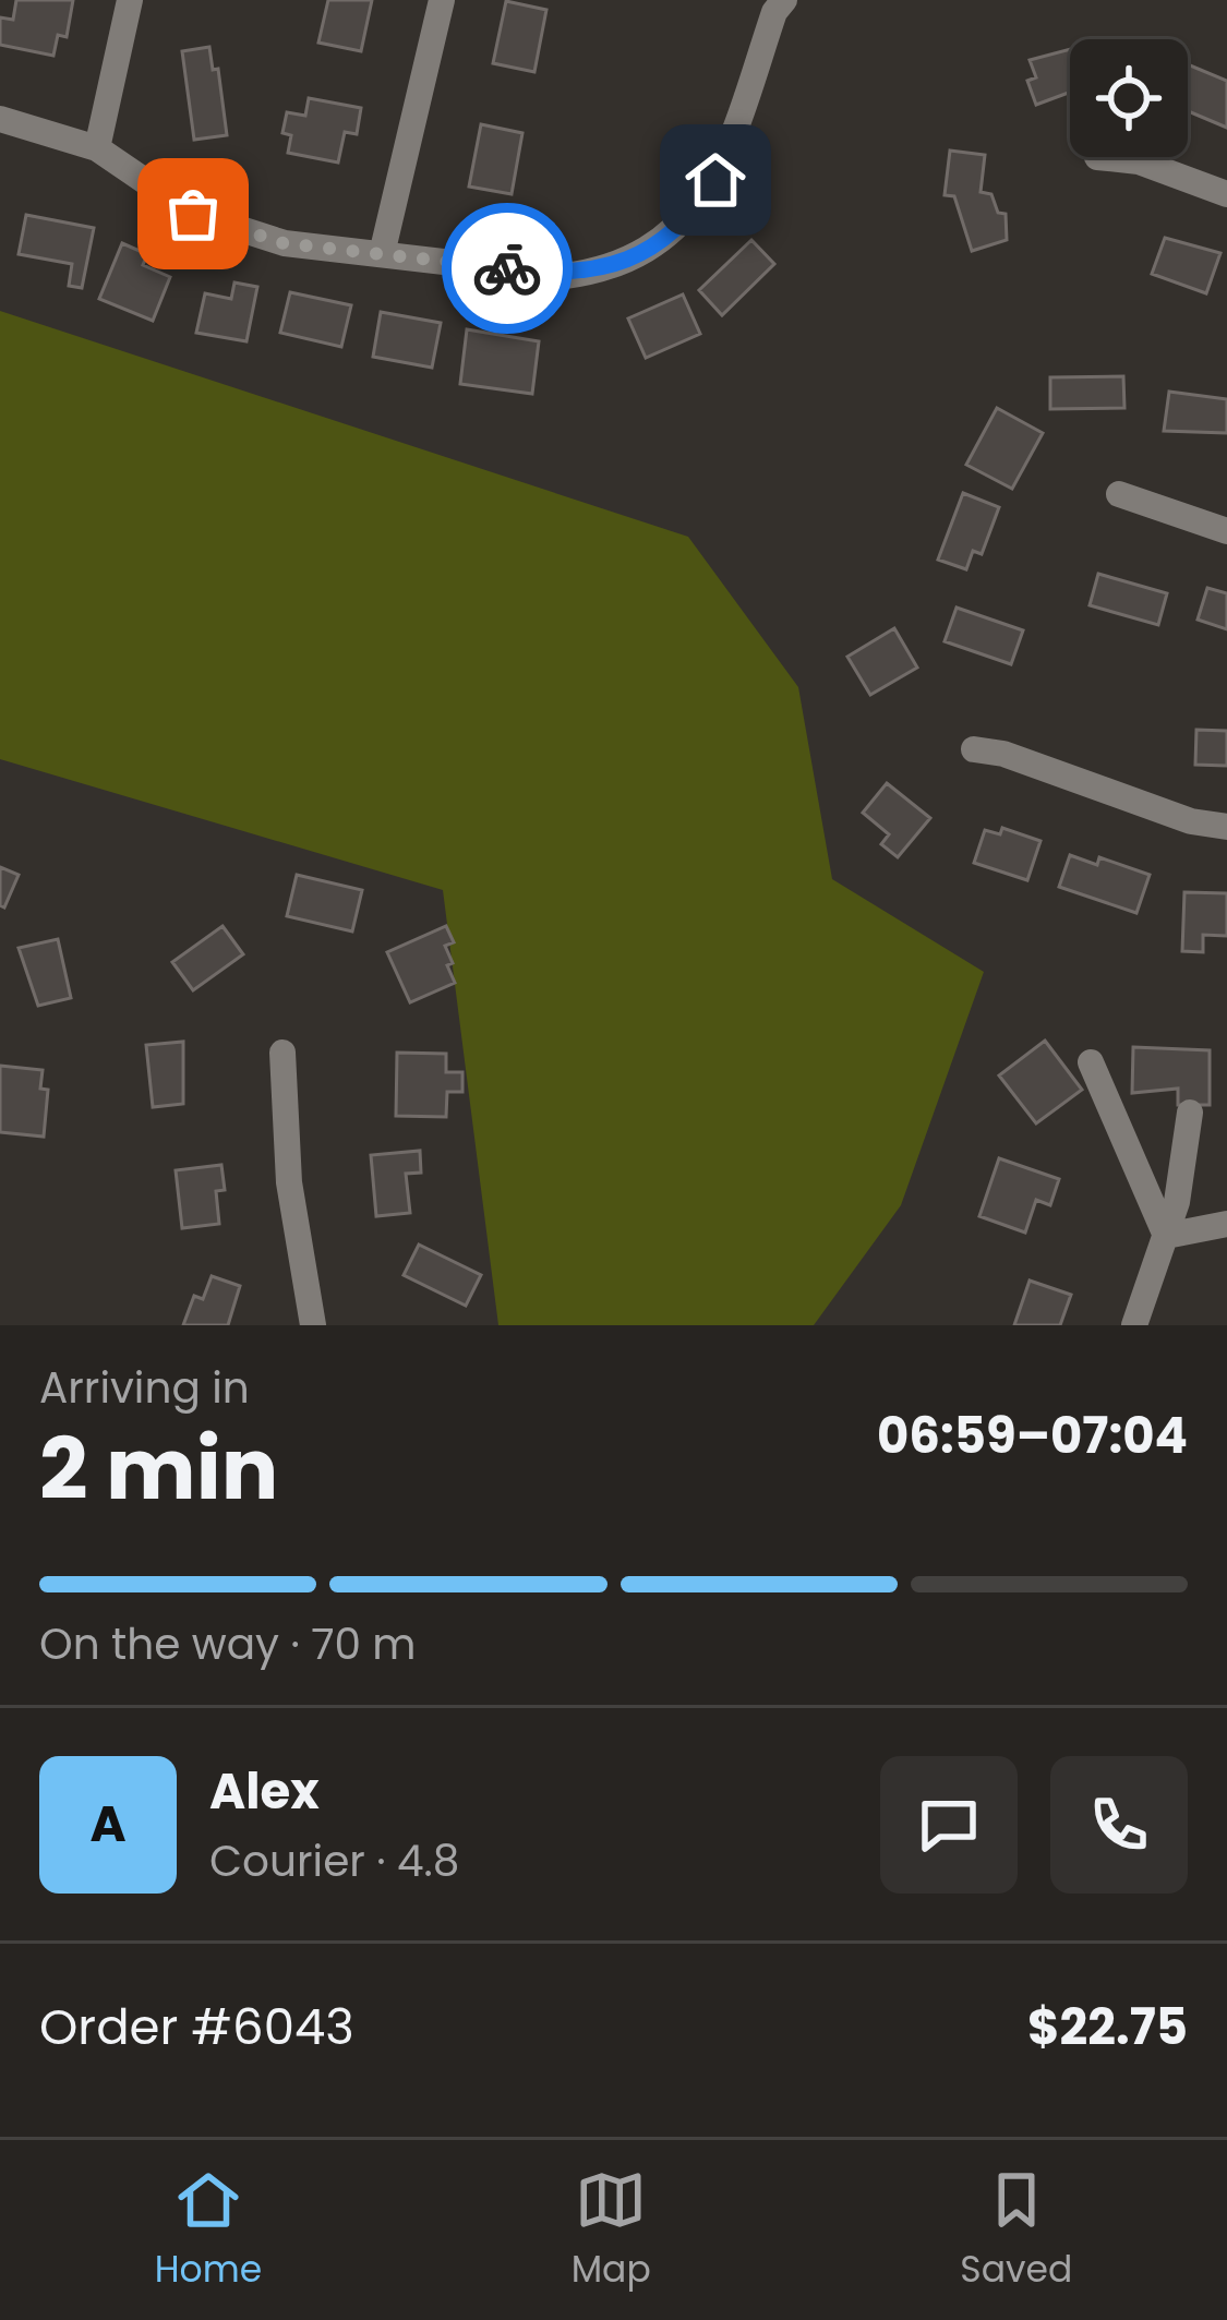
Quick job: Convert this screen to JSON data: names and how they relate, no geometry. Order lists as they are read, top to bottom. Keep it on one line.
{"page":{"heading":["2 min","Arriving in","06:59–07:04"],"panel":["Alex","Courier · 4.8","Order #6043","$22.75"],"bar":"On the way · 70 m","round":"A","tabs":["Home","Map","Saved"]}}
